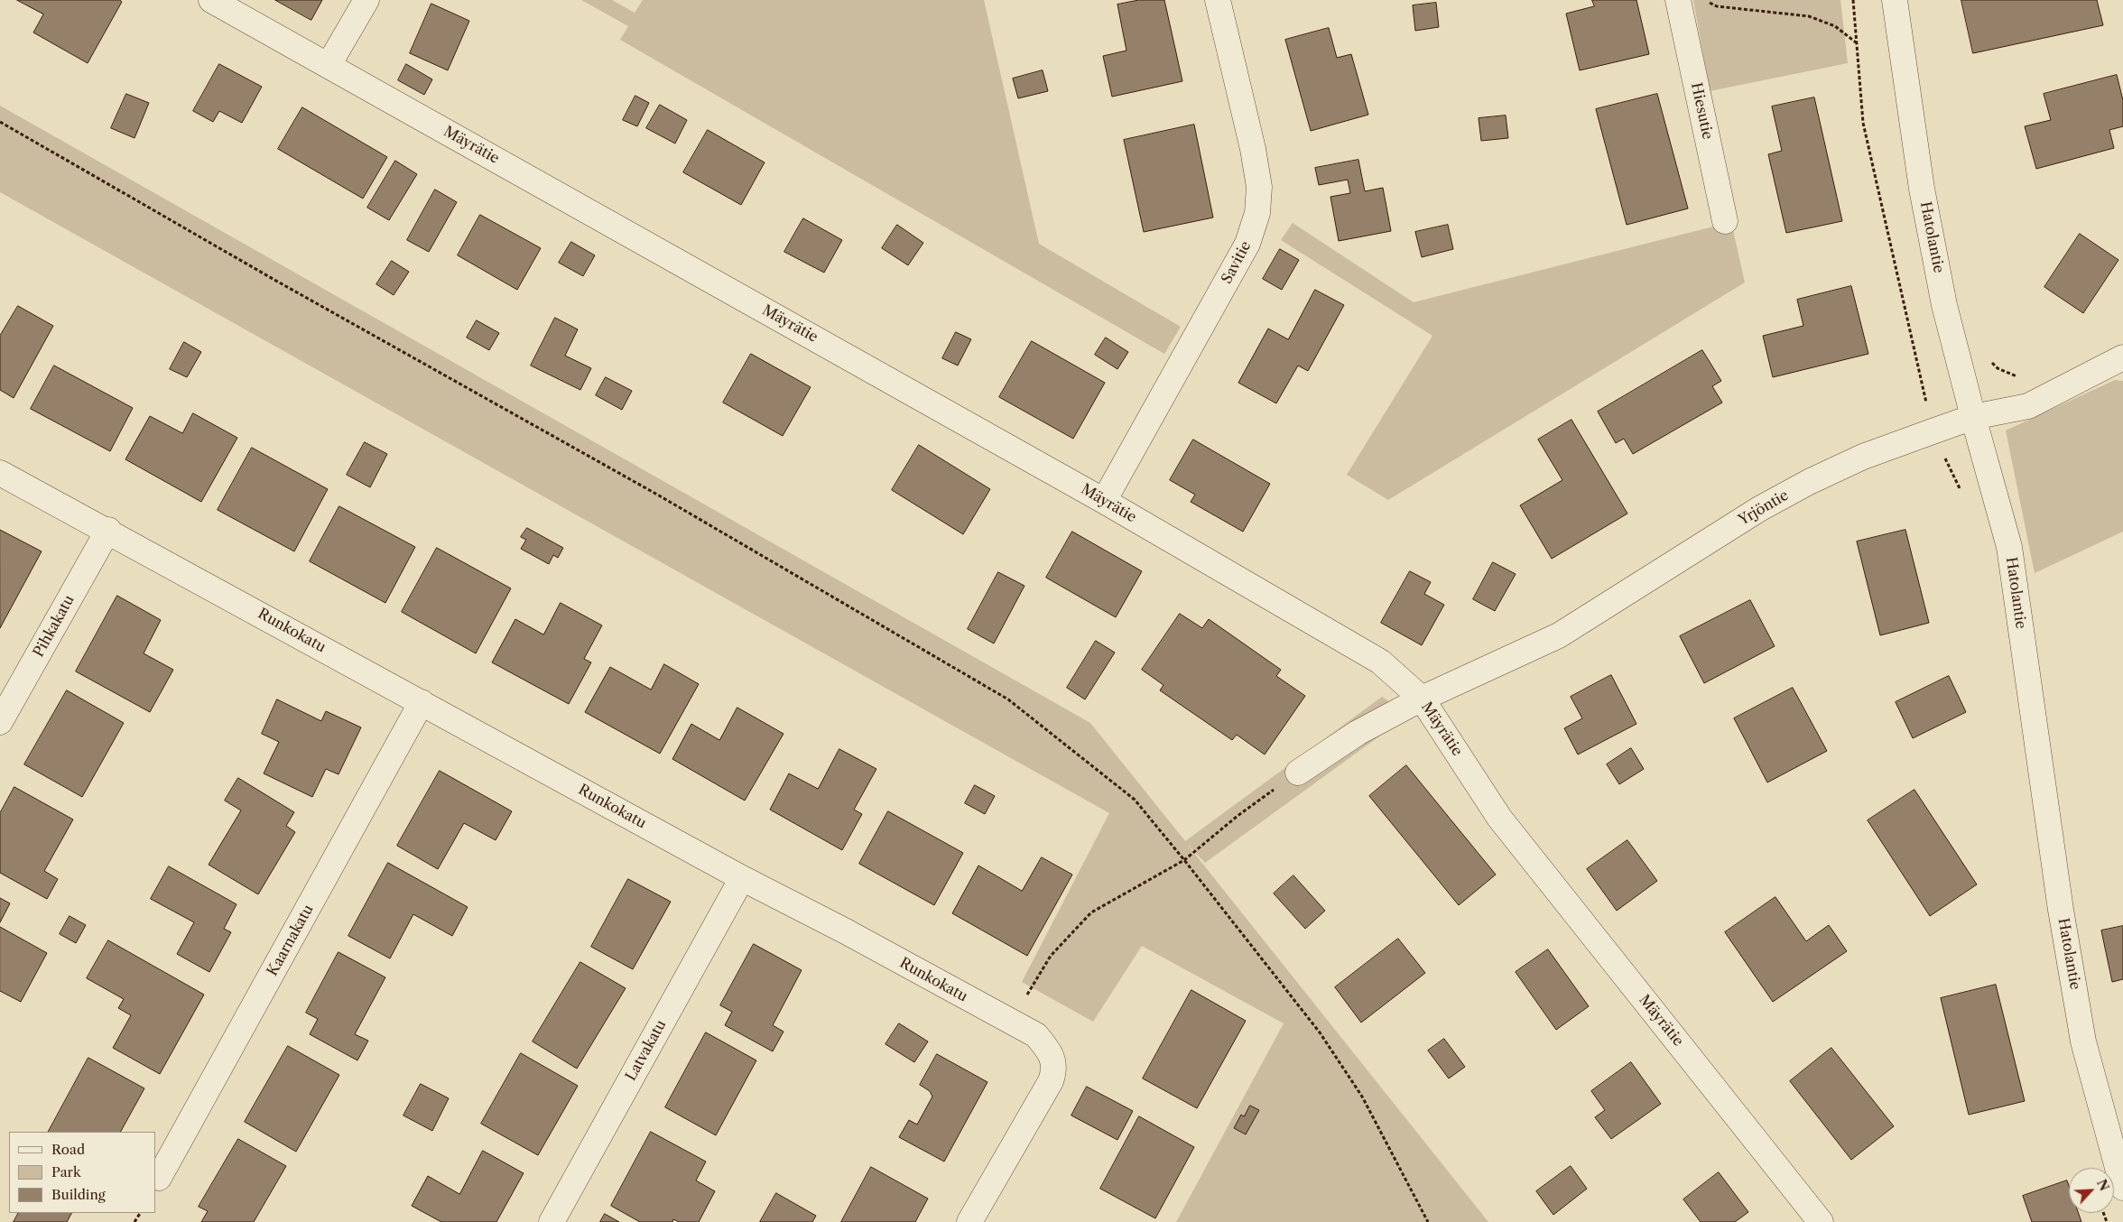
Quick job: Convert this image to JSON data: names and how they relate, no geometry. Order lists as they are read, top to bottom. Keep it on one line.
{"streets":{"street":["Hiesutie","Mäyrätie","Hatolantie","Savitie","Yrjöntie","Pihkakatu","Runkokatu","Kaarnakatu","Latvakatu"]},"crossings":[["Mäyrätie","Savitie"],["Mäyrätie","Yrjöntie"],["Hatolantie","Yrjöntie"],["Pihkakatu","Runkokatu"],["Runkokatu","Kaarnakatu"],["Runkokatu","Latvakatu"]],"legend":["Road","Park","Building"],"north":"top right"}
